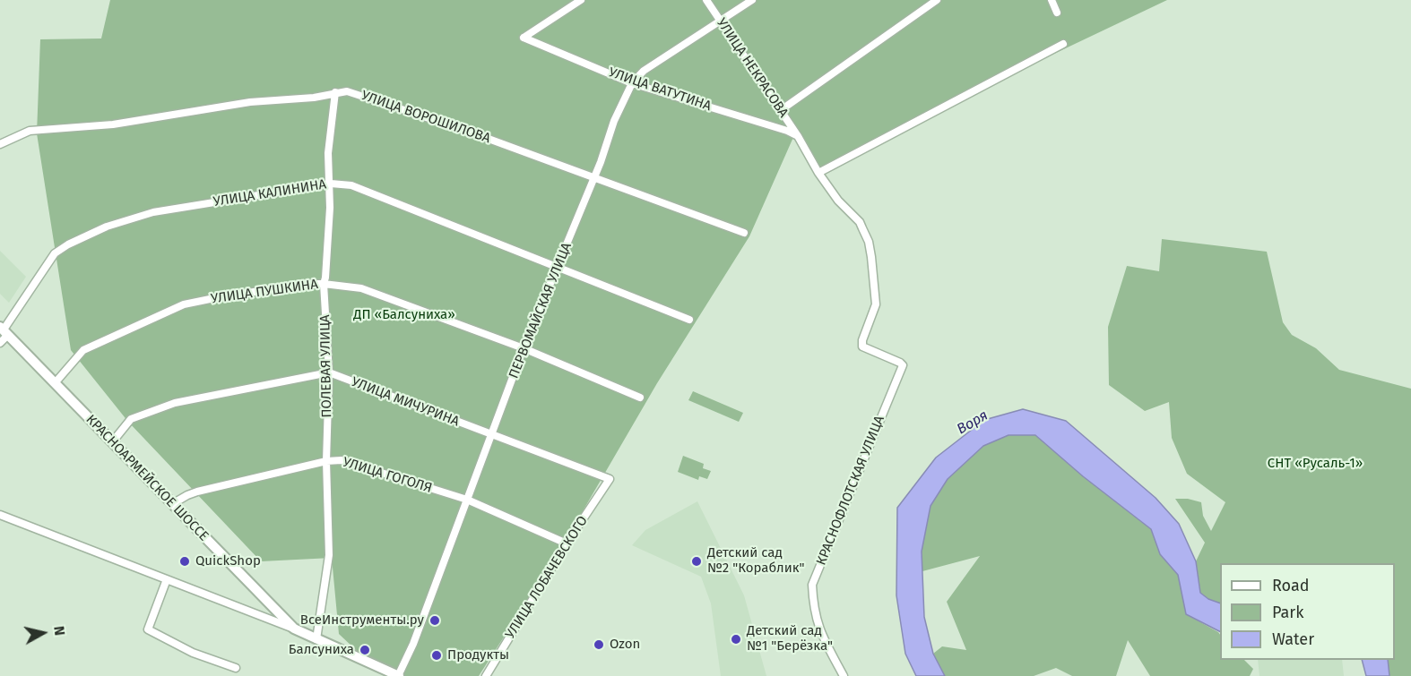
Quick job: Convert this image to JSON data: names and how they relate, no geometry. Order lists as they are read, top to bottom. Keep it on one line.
{"streets":{"main road":["КРАСНОАРМЕЙСКОЕ ШОССЕ"],"street":["УЛИЦА НЕКРАСОВА","УЛИЦА ВАТУТИНА","УЛИЦА ВОРОШИЛОВА","УЛИЦА КАЛИНИНА","УЛИЦА ПУШКИНА","ПЕРВОМАЙСКАЯ УЛИЦА","ПОЛЕВАЯ УЛИЦА","УЛИЦА МИЧУРИНА","УЛИЦА ГОГОЛЯ","КРАСНОФЛОТСКАЯ УЛИЦА","УЛИЦА ЛОБАЧЕВСКОГО"]},"crossings":[["УЛИЦА НЕКРАСОВА","УЛИЦА ВАТУТИНА"],["УЛИЦА НЕКРАСОВА","ПЕРВОМАЙСКАЯ УЛИЦА"],["УЛИЦА НЕКРАСОВА","КРАСНОФЛОТСКАЯ УЛИЦА"],["УЛИЦА ВАТУТИНА","ПЕРВОМАЙСКАЯ УЛИЦА"],["УЛИЦА ВОРОШИЛОВА","ПЕРВОМАЙСКАЯ УЛИЦА"],["УЛИЦА ВОРОШИЛОВА","ПОЛЕВАЯ УЛИЦА"],["УЛИЦА КАЛИНИНА","ПЕРВОМАЙСКАЯ УЛИЦА"],["УЛИЦА КАЛИНИНА","ПОЛЕВАЯ УЛИЦА"],["УЛИЦА КАЛИНИНА","КРАСНОАРМЕЙСКОЕ ШОССЕ"],["УЛИЦА ПУШКИНА","ПЕРВОМАЙСКАЯ УЛИЦА"],["УЛИЦА ПУШКИНА","ПОЛЕВАЯ УЛИЦА"],["УЛИЦА ПУШКИНА","КРАСНОАРМЕЙСКОЕ ШОССЕ"],["ПЕРВОМАЙСКАЯ УЛИЦА","УЛИЦА МИЧУРИНА"],["ПЕРВОМАЙСКАЯ УЛИЦА","УЛИЦА ГОГОЛЯ"],["ПОЛЕВАЯ УЛИЦА","УЛИЦА МИЧУРИНА"],["ПОЛЕВАЯ УЛИЦА","УЛИЦА ГОГОЛЯ"],["УЛИЦА МИЧУРИНА","УЛИЦА ЛОБАЧЕВСКОГО"],["УЛИЦА ГОГОЛЯ","КРАСНОАРМЕЙСКОЕ ШОССЕ"],["УЛИЦА ГОГОЛЯ","УЛИЦА ЛОБАЧЕВСКОГО"]],"water":["Воря"],"parks":["ДП «Балсуниха»","СНТ «Русаль-1»"],"places":["QuickShop","Детский сад №2 \"Кораблик\"","ВсеИнструменты.ру","Детский сад №1 \"Берёзка\"","Ozon","Балсуниха","Продукты"],"legend":["Road","Park","Water"],"north":"right"}
